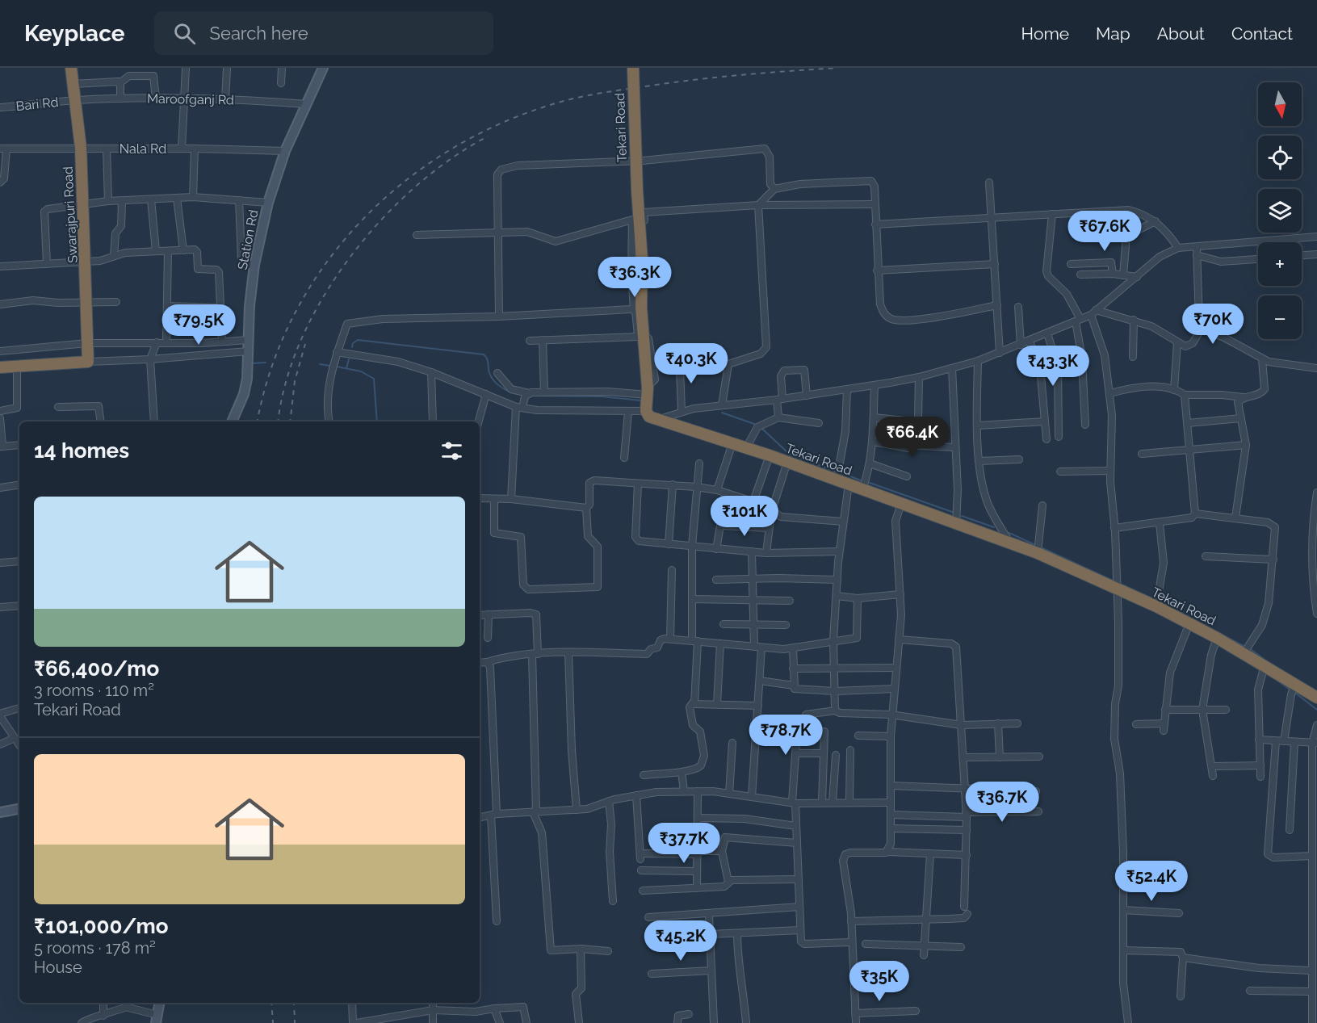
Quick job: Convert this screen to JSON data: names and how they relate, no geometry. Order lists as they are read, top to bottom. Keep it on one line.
{"streets":{"highway":["Tekari Road","Swarajpuri Road"],"street":["Maroofganj Rd","Bari Rd","Nala Rd","Station Rd"]},"crossings":[["Maroofganj Rd","Bari Rd"],["Maroofganj Rd","Swarajpuri Road"],["Maroofganj Rd","Station Rd"],["Bari Rd","Swarajpuri Road"],["Nala Rd","Swarajpuri Road"],["Nala Rd","Station Rd"]],"north":"bottom","page":{"header":"Keyplace","search":"Search here","nav":["Home","Map","About","Contact"],"map_buttons":["+","−"],"price":["₹67.6K","₹36.3K","₹70K","₹79.5K","₹40.3K","₹43.3K","₹66.4K","₹101K","₹78.7K","₹36.7K","₹37.7K","₹52.4K","₹45.2K","₹35K"],"heading":"14 homes","list":[{"name":"₹66,400/mo","note":"3 rooms · 110 m² · Tekari Road"},{"name":"₹101,000/mo","note":"5 rooms · 178 m² · House"}]}}
